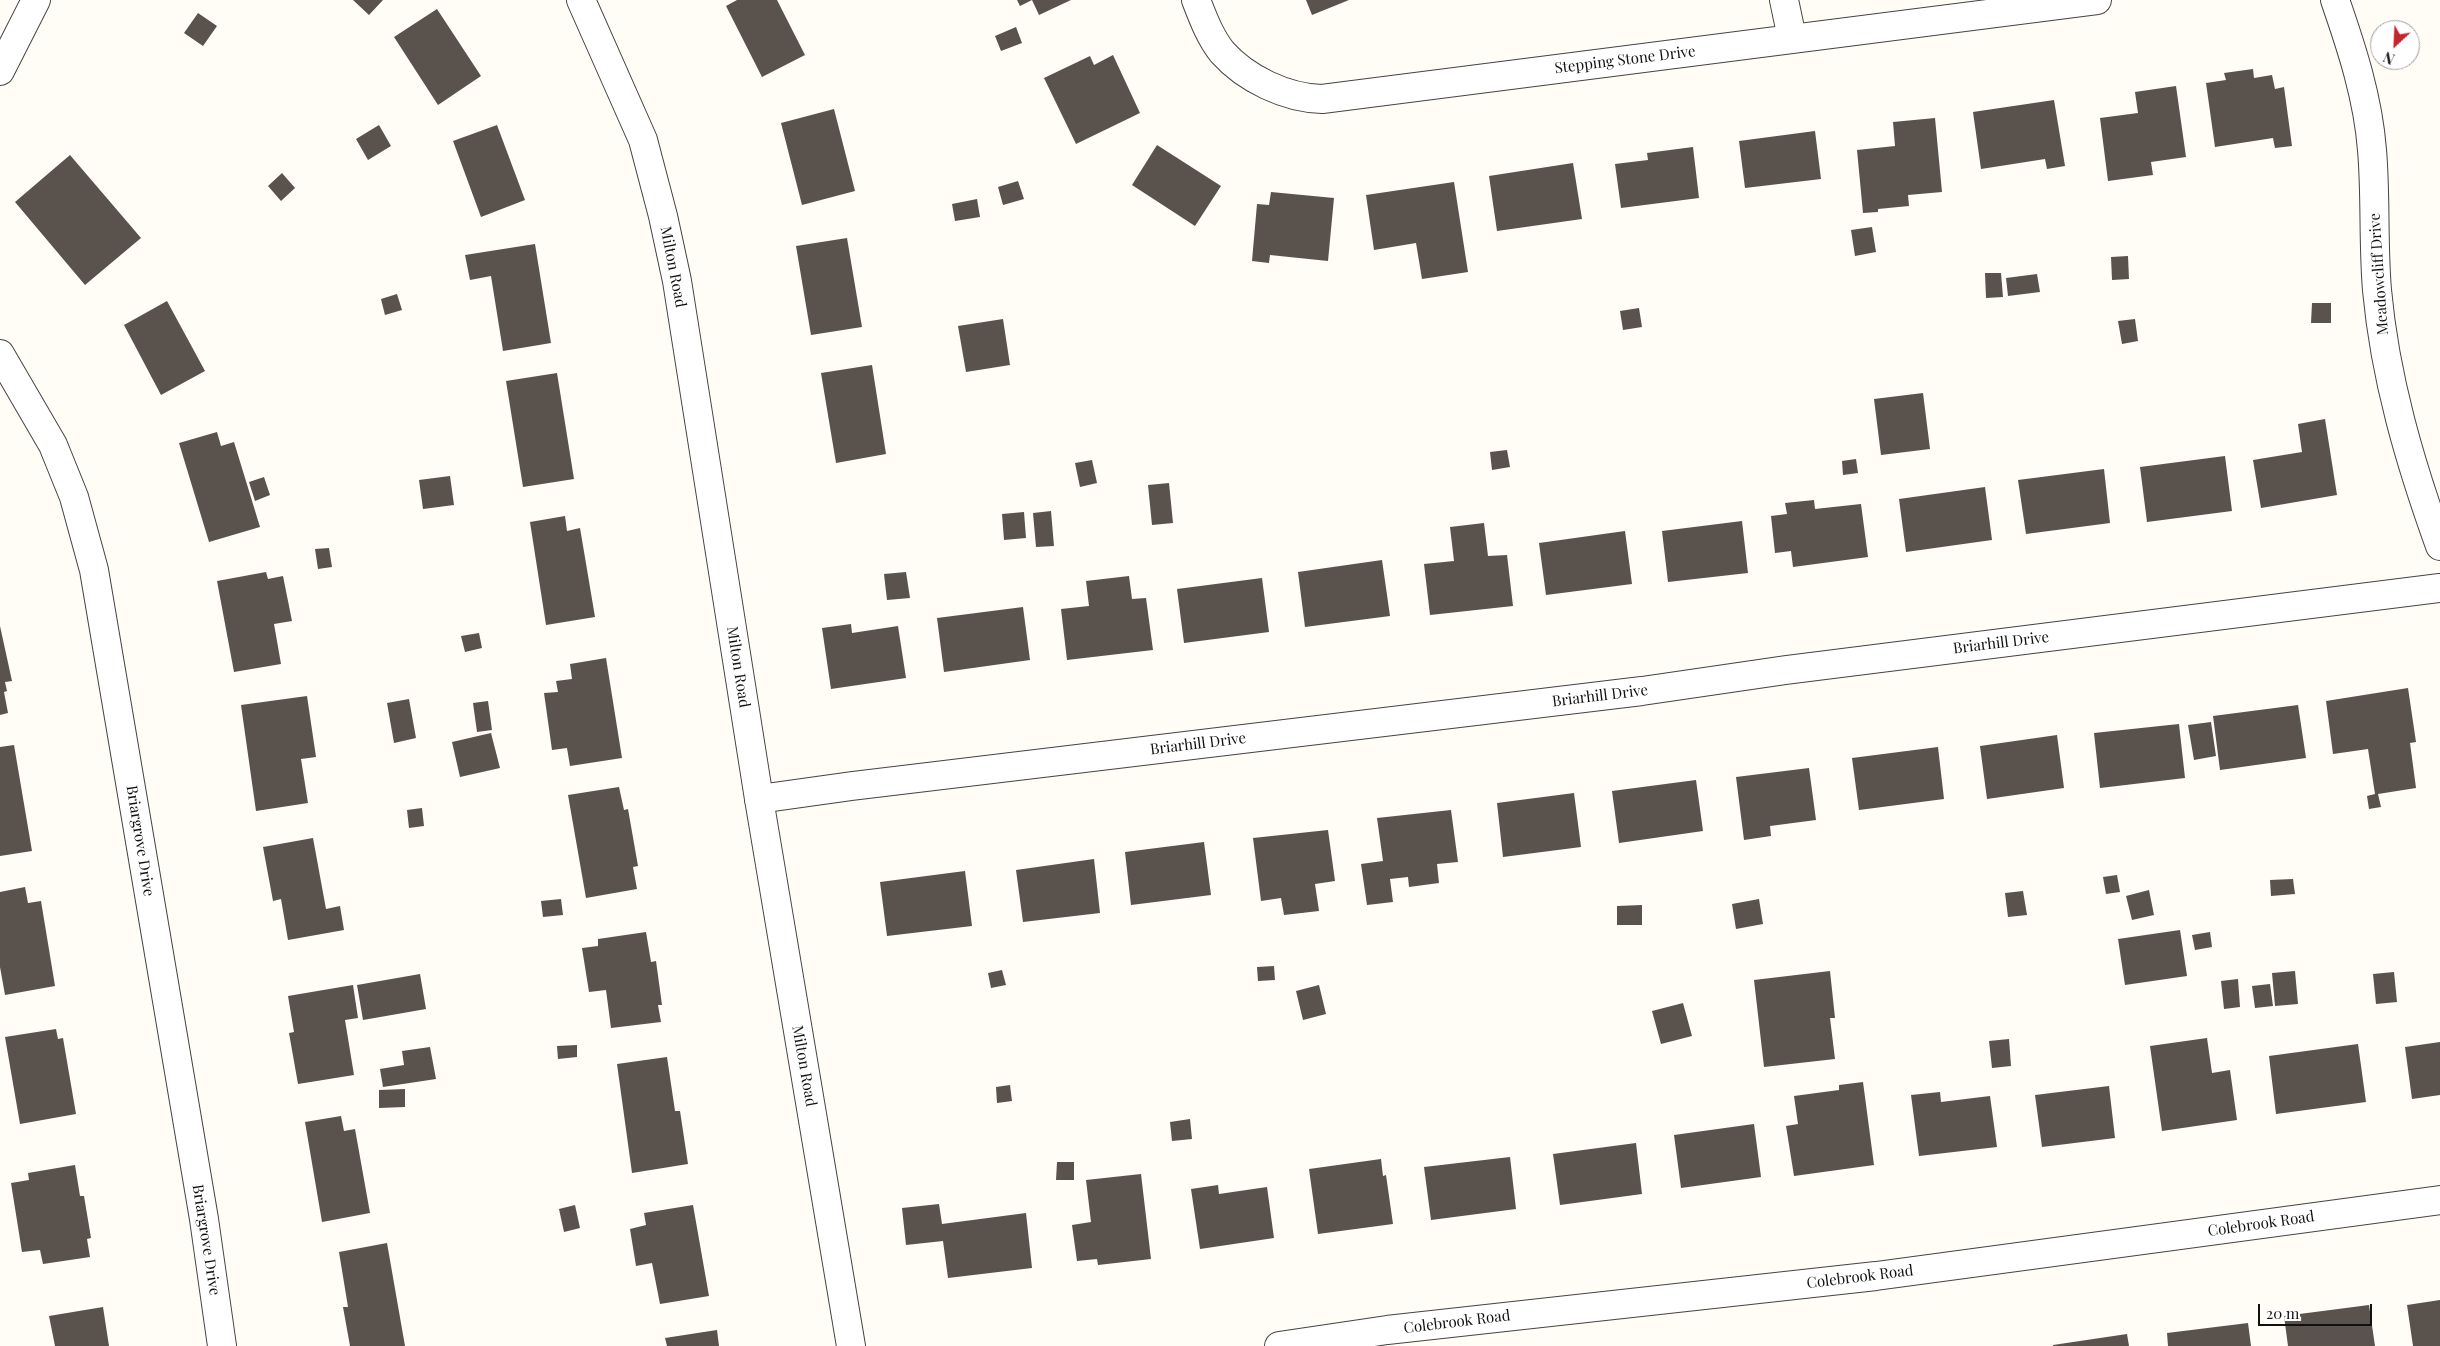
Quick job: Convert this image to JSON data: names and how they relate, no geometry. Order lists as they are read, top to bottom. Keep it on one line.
{"streets":{"street":["Stepping Stone Drive","Milton Road","Meadowcliff Drive","Briarhill Drive","Briargrove Drive","Colebrook Road"]},"crossings":[["Milton Road","Briarhill Drive"]],"scale_bar":"20 m","north":"bottom left"}
